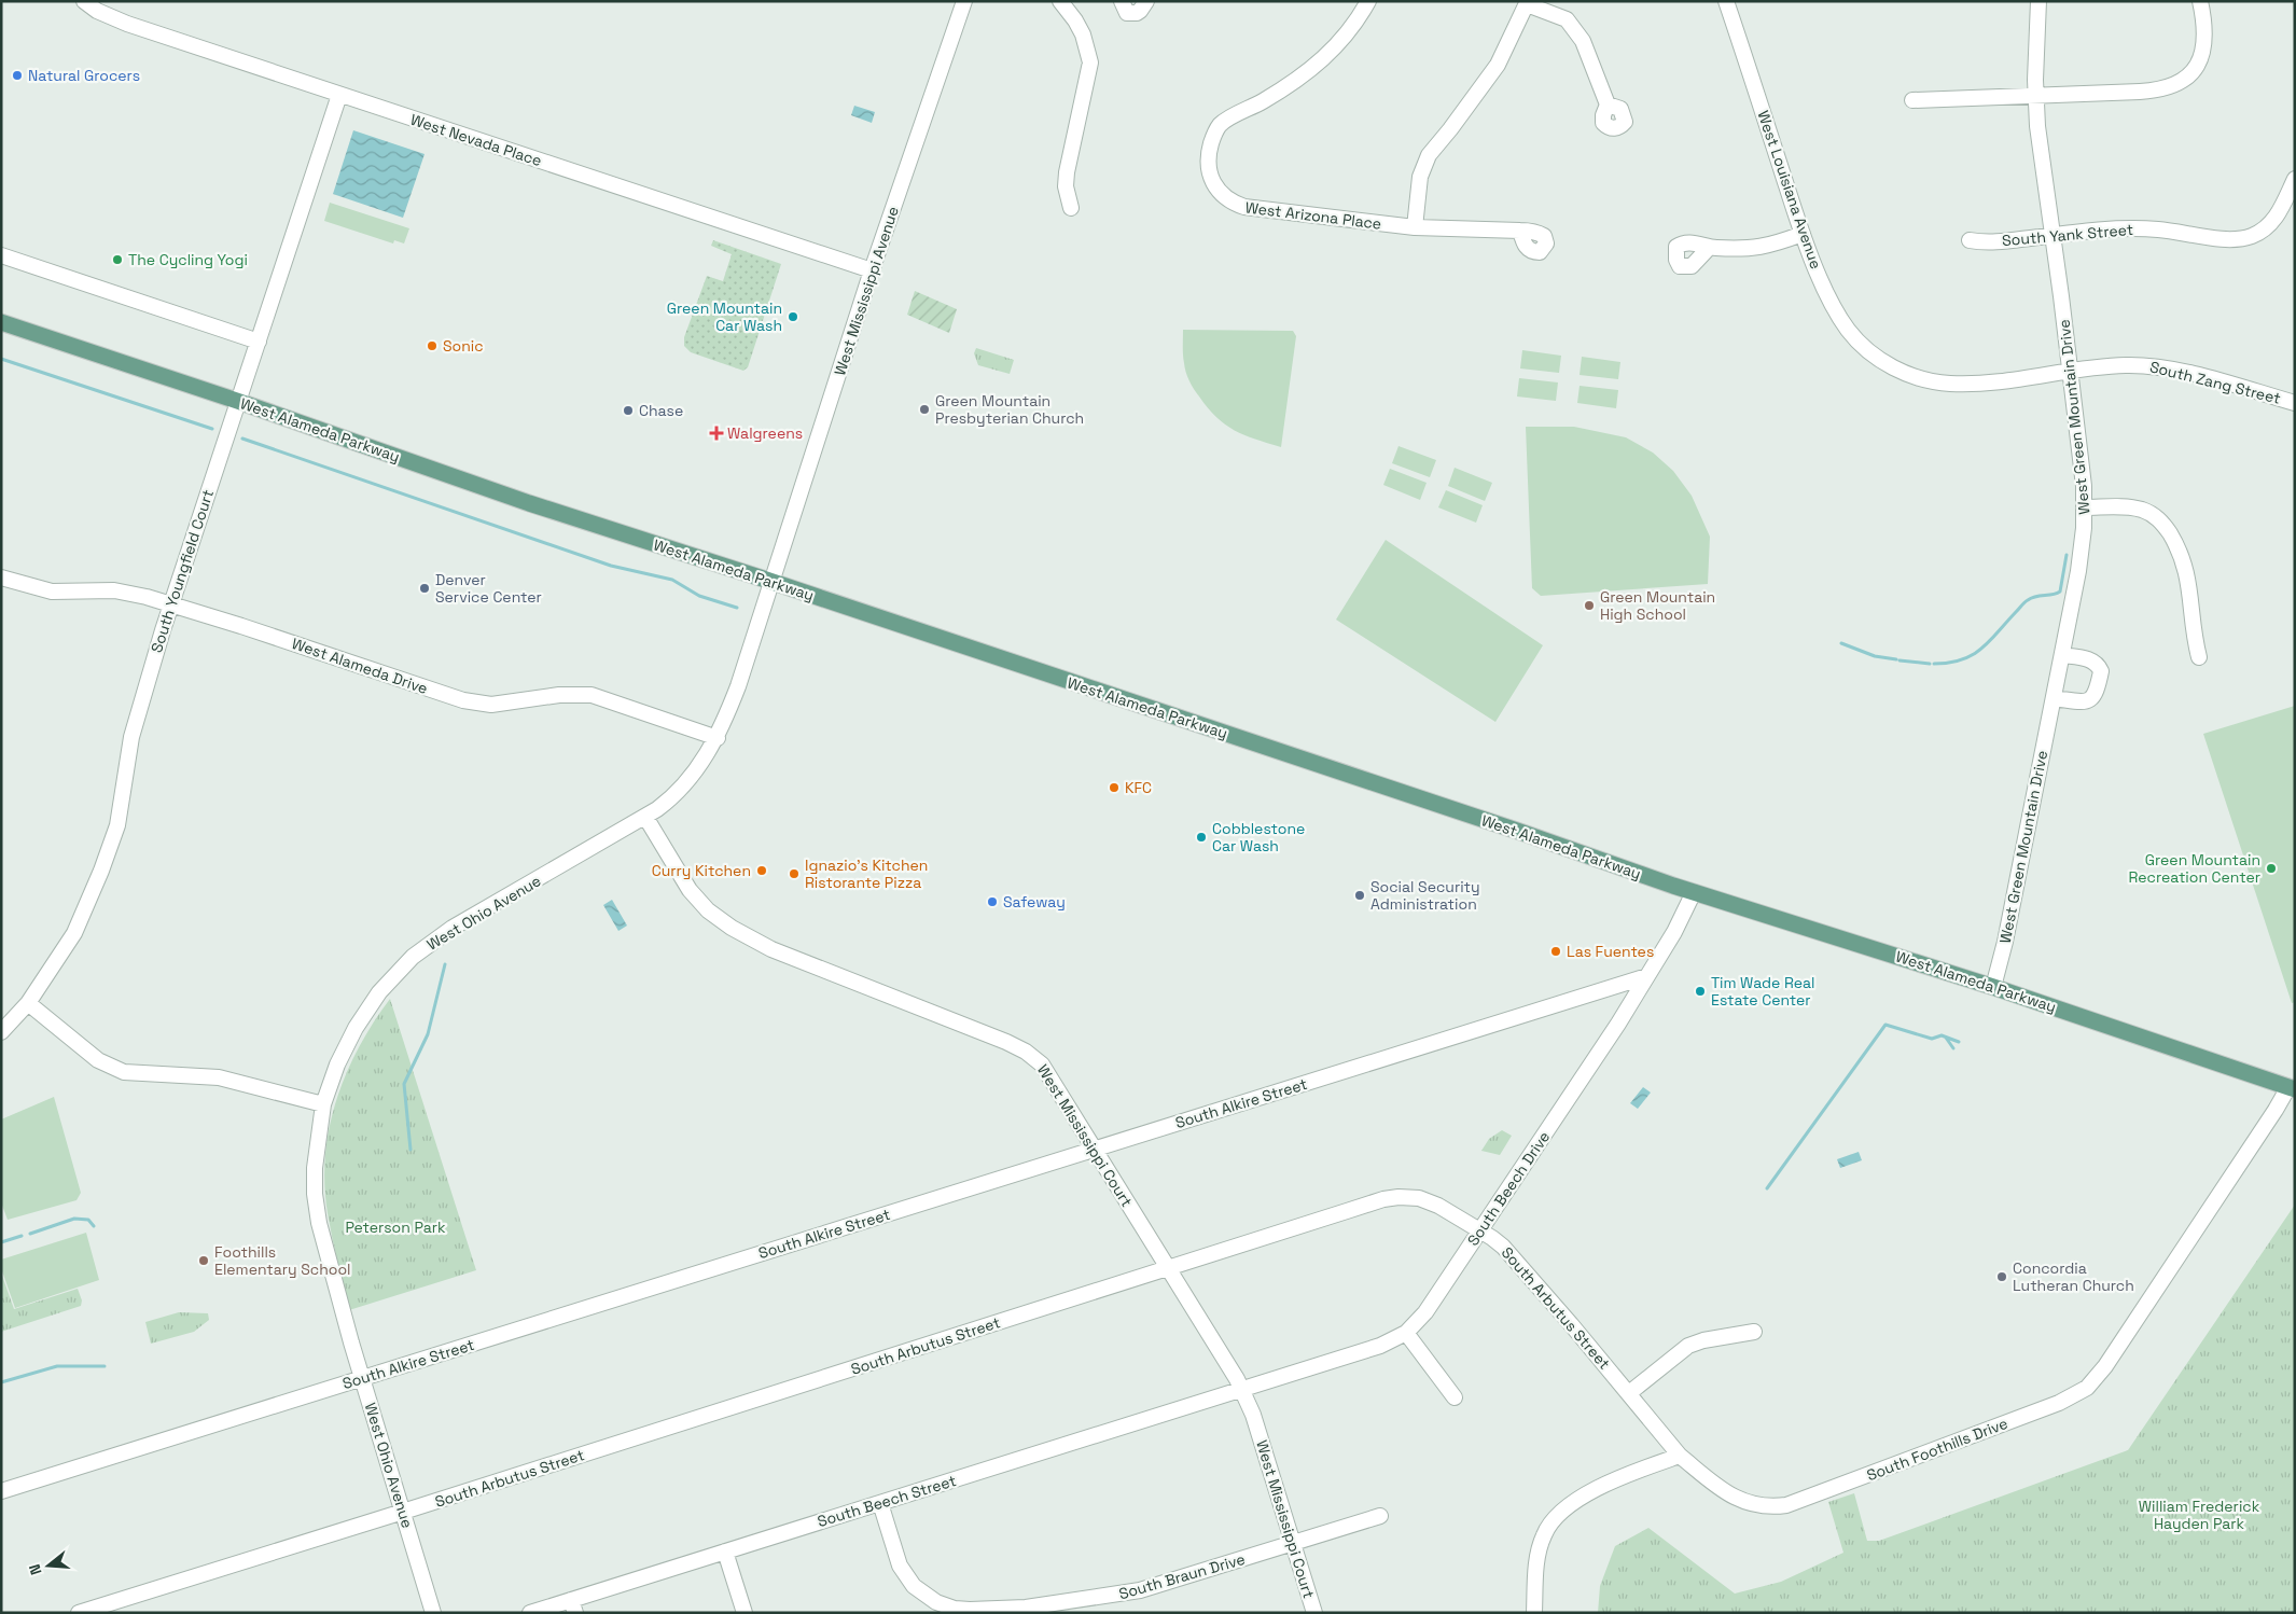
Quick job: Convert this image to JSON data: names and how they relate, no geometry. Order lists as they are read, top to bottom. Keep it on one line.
{"streets":{"main road":["West Alameda Parkway"],"street":["West Nevada Place","West Louisiana Avenue","West Arizona Place","South Yank Street","West Mississippi Avenue","South Zang Street","West Green Mountain Drive","South Youngfield Court","West Alameda Drive","West Ohio Avenue","South Alkire Street","West Mississippi Court","South Beech Drive","South Arbutus Street","South Foothills Drive","South Beech Street","South Braun Drive"]},"crossings":[["West Nevada Place","West Mississippi Avenue"],["West Nevada Place","South Youngfield Court"],["West Louisiana Avenue","South Zang Street"],["West Louisiana Avenue","West Green Mountain Drive"],["South Yank Street","West Green Mountain Drive"],["West Mississippi Avenue","West Alameda Parkway"],["West Mississippi Avenue","West Ohio Avenue"],["South Zang Street","West Green Mountain Drive"],["West Green Mountain Drive","West Alameda Parkway"],["West Alameda Parkway","South Youngfield Court"],["West Alameda Parkway","West Ohio Avenue"],["West Alameda Parkway","South Beech Drive"],["West Alameda Parkway","South Foothills Drive"],["South Youngfield Court","West Alameda Drive"],["West Alameda Drive","West Ohio Avenue"],["West Ohio Avenue","South Alkire Street"],["West Ohio Avenue","West Mississippi Court"],["West Ohio Avenue","South Arbutus Street"],["South Alkire Street","West Mississippi Court"],["South Alkire Street","South Beech Drive"],["West Mississippi Court","South Beech Drive"],["West Mississippi Court","South Arbutus Street"],["West Mississippi Court","South Beech Street"],["West Mississippi Court","South Braun Drive"],["South Beech Drive","South Arbutus Street"],["South Beech Drive","South Beech Street"],["South Arbutus Street","South Foothills Drive"],["South Beech Street","South Braun Drive"]],"parks":["Peterson Park","William Frederick Hayden Park"],"places":{"other":["Natural Grocers","The Cycling Yogi","Green Mountain Car Wash","Sonic","Green Mountain Presbyterian Church","Chase","Denver Service Center","Green Mountain High School","KFC","Cobblestone Car Wash","Green Mountain Recreation Center","Curry Kitchen","Ignazio's Kitchen Ristorante Pizza","Social Security Administration","Safeway","Las Fuentes","Tim Wade Real Estate Center","Foothills Elementary School","Concordia Lutheran Church"],"health":["Walgreens"]},"north":"left"}
